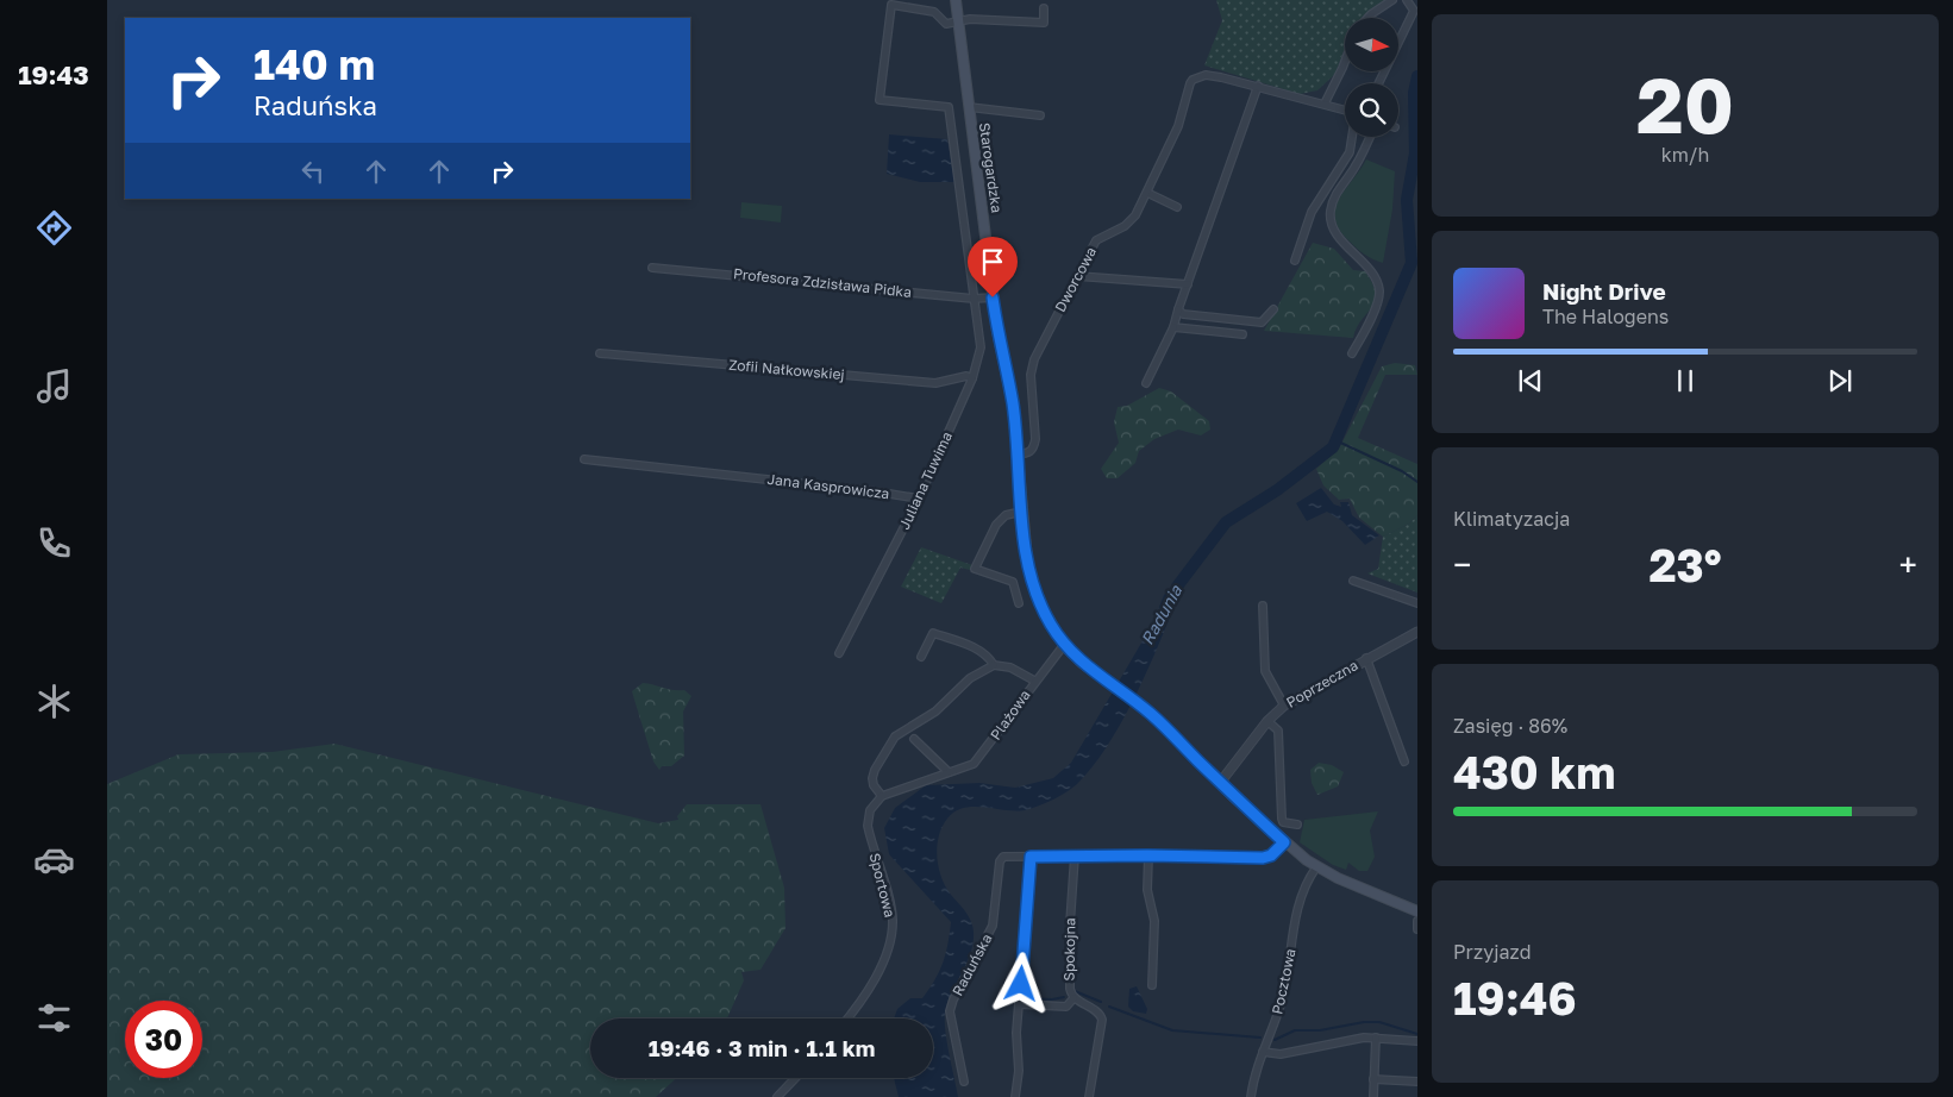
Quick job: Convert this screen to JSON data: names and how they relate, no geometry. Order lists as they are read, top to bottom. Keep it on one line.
{"streets":{"main road":["Starogardzka"],"street":["Dworcowa","Profesora Zdzisława Pidka","Zofii Nałkowskiej","Juliana Tuwima","Jana Kasprowicza","Poprzeczna","Plażowa","Sportowa","Spokojna","Raduńska","Pocztowa"]},"crossings":[["Starogardzka","Dworcowa"],["Starogardzka","Profesora Zdzisława Pidka"],["Starogardzka","Juliana Tuwima"],["Starogardzka","Poprzeczna"],["Starogardzka","Plażowa"],["Starogardzka","Raduńska"],["Starogardzka","Pocztowa"],["Profesora Zdzisława Pidka","Juliana Tuwima"],["Zofii Nałkowskiej","Juliana Tuwima"],["Juliana Tuwima","Jana Kasprowicza"],["Plażowa","Sportowa"],["Spokojna","Raduńska"]],"water":["Radunia"],"north":"right","page":{"tabs":"19:43","tile":[["20","km/h"],"Klimatyzacja",["Zasięg · 86%","430 km"],["Przyjazd","19:46"]],"turn":["140 m","Raduńska"],"song":["Night Drive","The Halogens"],"heat":["−","23°","+"],"limit":"30","trip":"19:46 · 3 min · 1.1 km"}}
